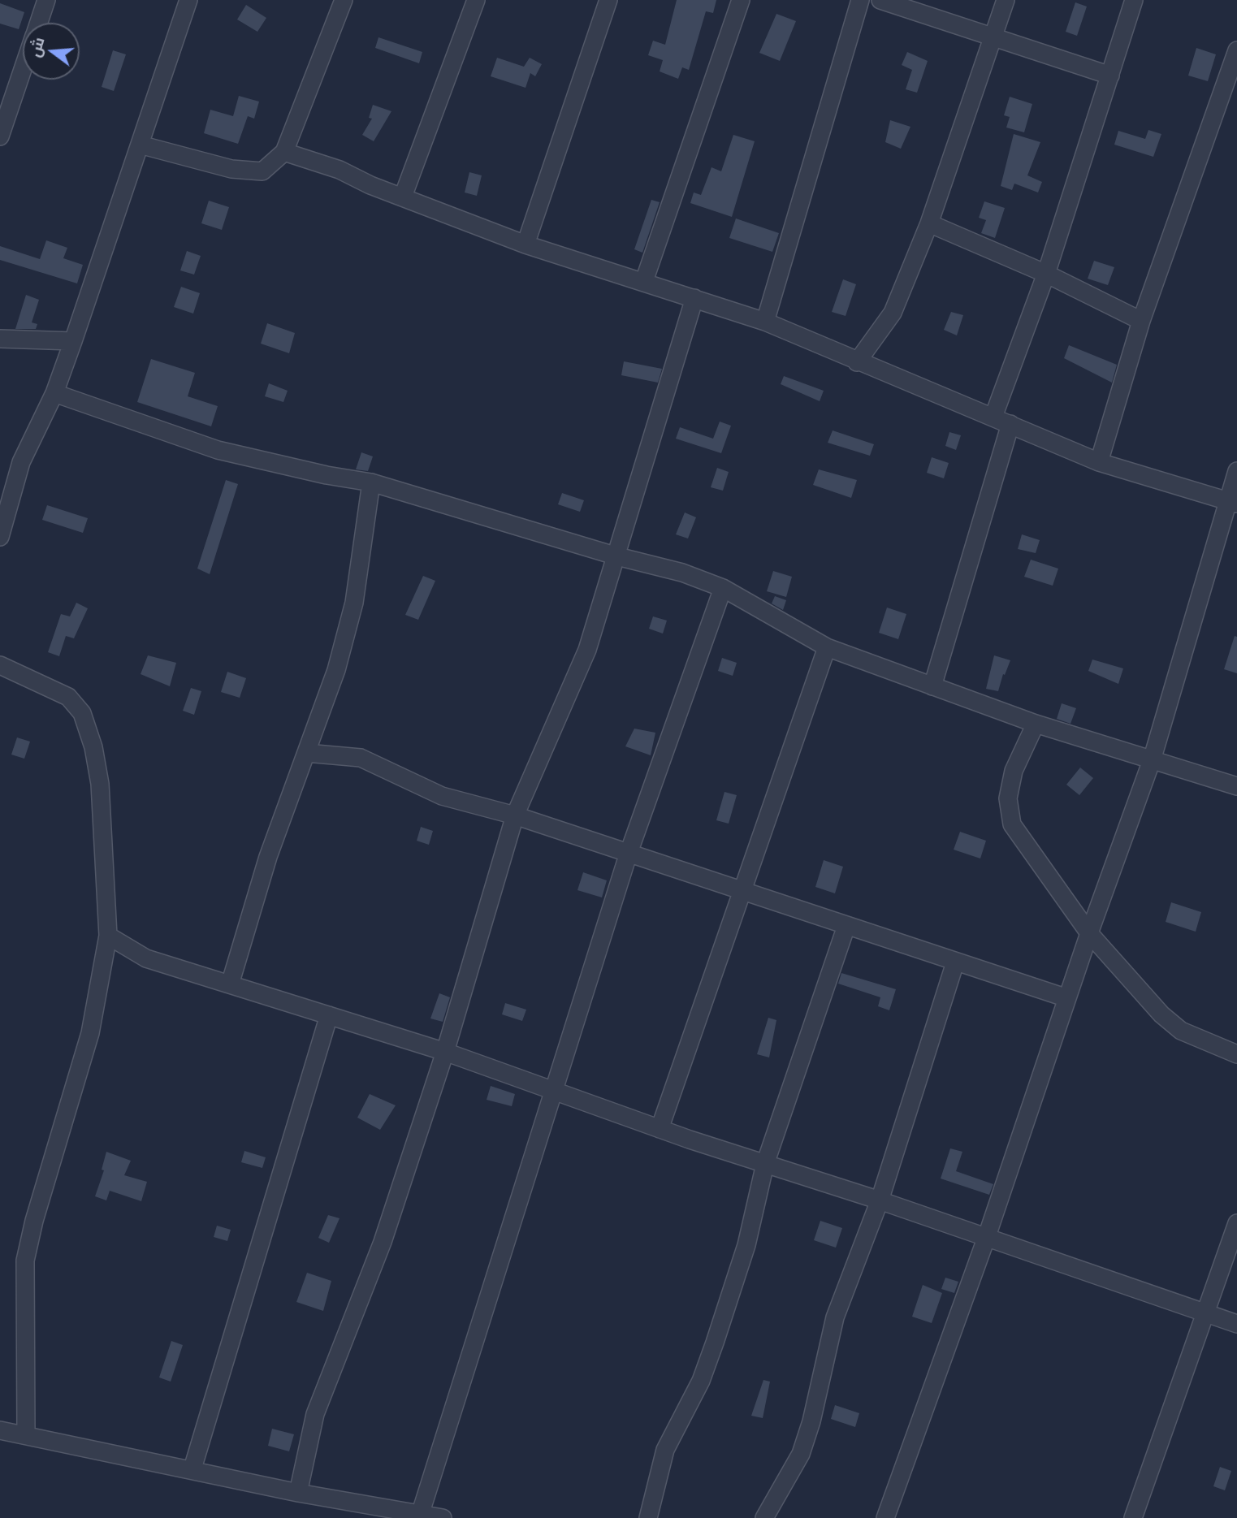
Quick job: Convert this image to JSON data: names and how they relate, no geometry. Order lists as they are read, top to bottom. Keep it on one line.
{"north":"left"}
